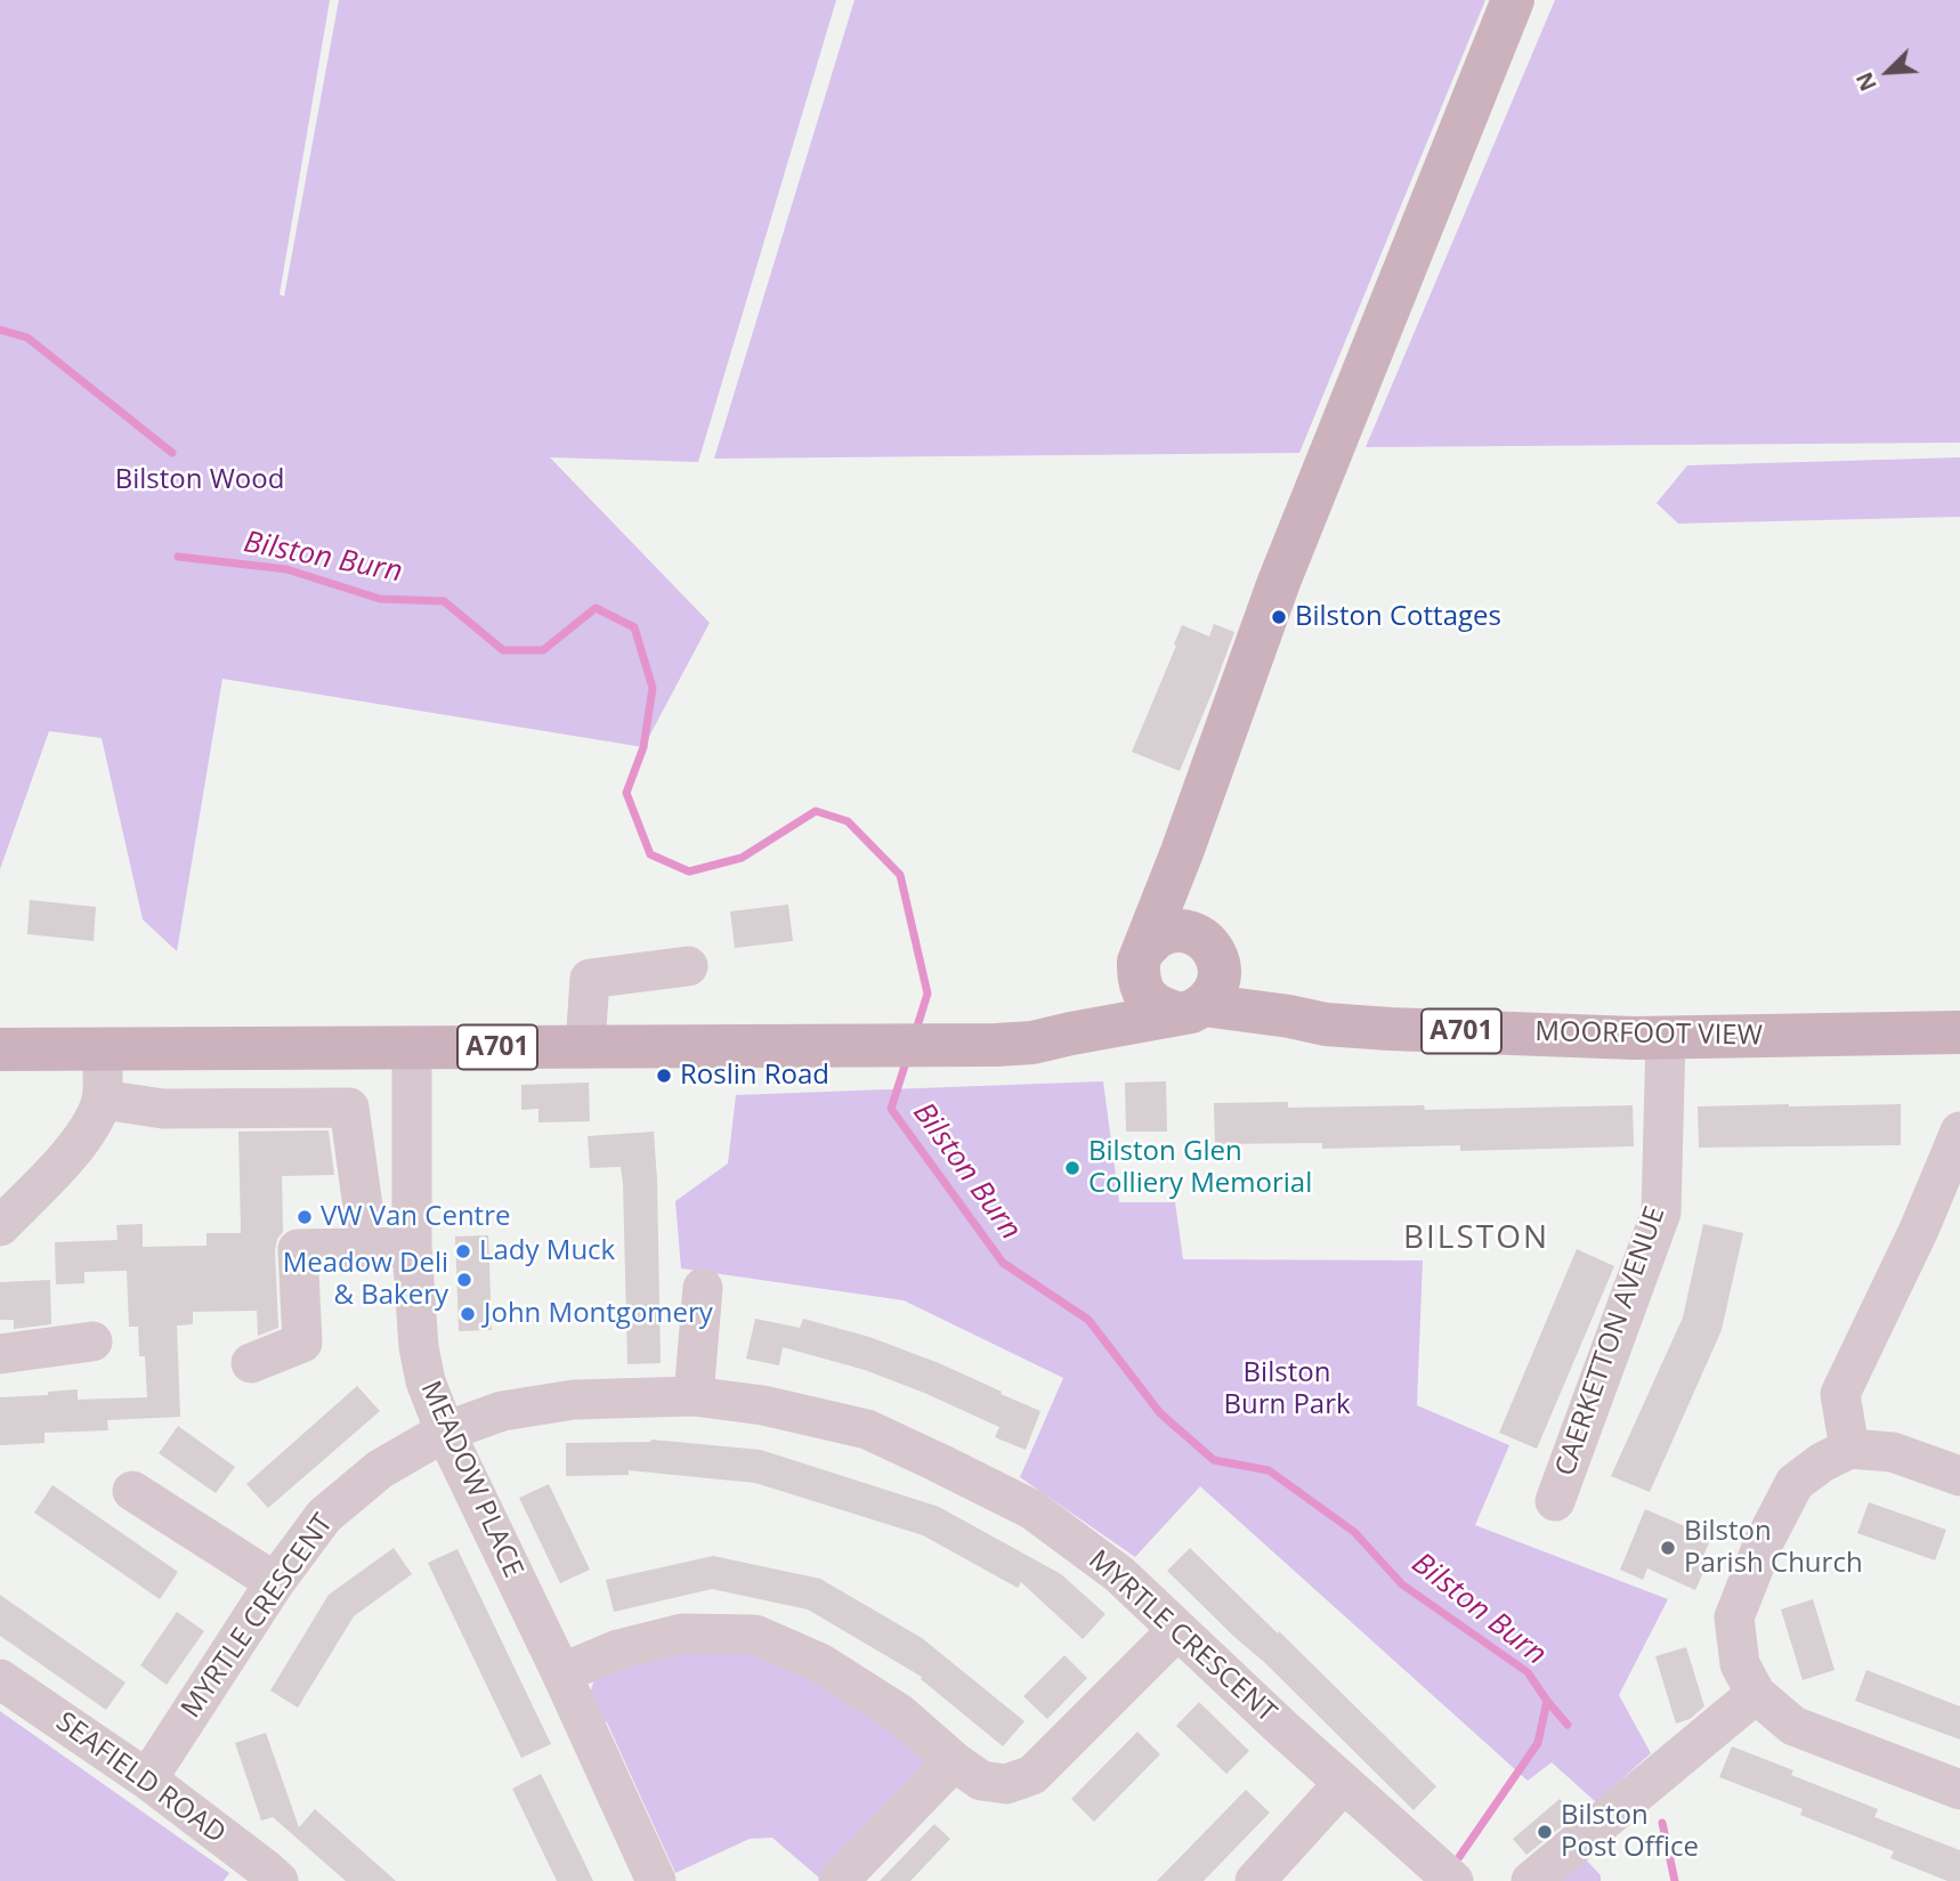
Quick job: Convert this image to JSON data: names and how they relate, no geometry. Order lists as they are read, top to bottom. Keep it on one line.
{"streets":{"main road":["A701","MOORFOOT VIEW"],"street":["CAERKETTON AVENUE","MEADOW PLACE","MYRTLE CRESCENT","SEAFIELD ROAD"]},"crossings":[["A701","MOORFOOT VIEW"],["A701","MEADOW PLACE"],["MOORFOOT VIEW","CAERKETTON AVENUE"],["MEADOW PLACE","MYRTLE CRESCENT"],["MYRTLE CRESCENT","SEAFIELD ROAD"]],"districts":["BILSTON"],"water":["Bilston Burn"],"parks":["Bilston Wood","Bilston Burn Park"],"places":["Bilston Cottages","Roslin Road","Bilston Glen Colliery Memorial","VW Van Centre","Lady Muck","Meadow Deli & Bakery","John Montgomery","Bilston Parish Church","Bilston Post Office"],"north":"bottom left"}
